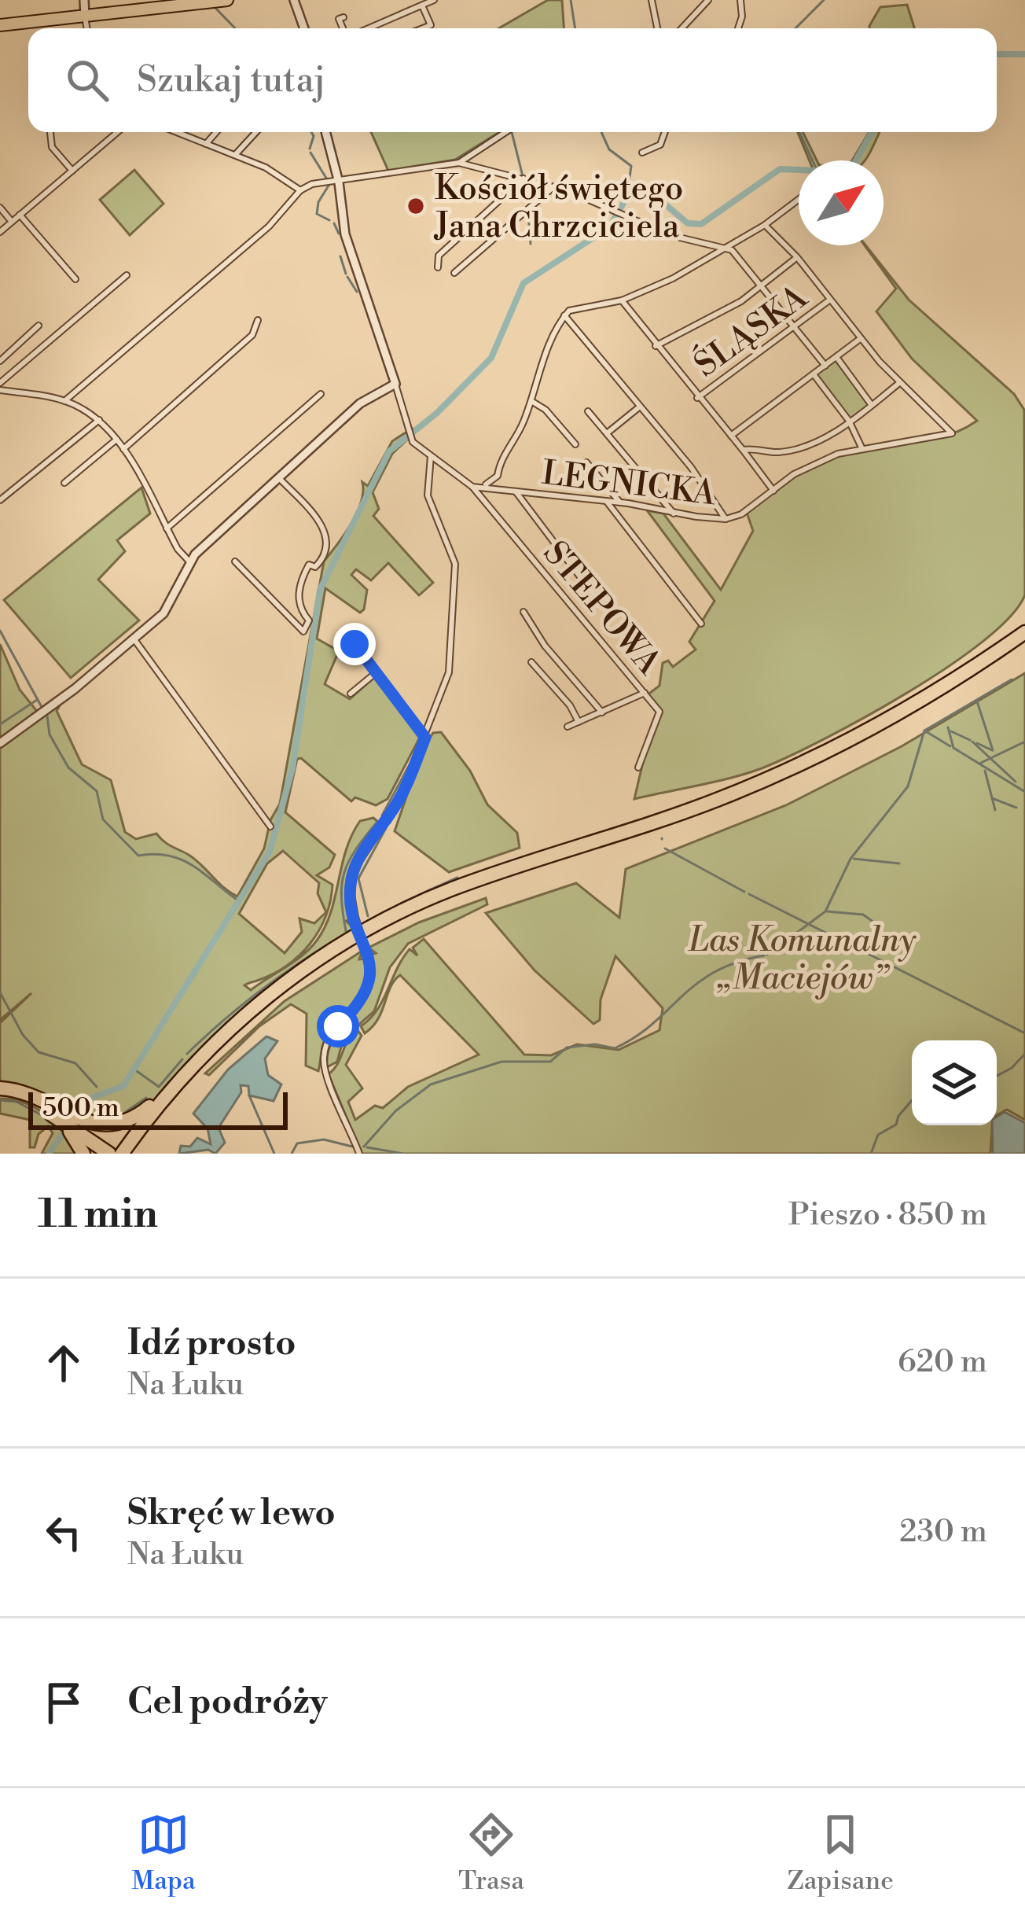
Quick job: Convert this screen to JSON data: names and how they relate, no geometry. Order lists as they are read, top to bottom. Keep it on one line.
{"streets":{"street":["ŚLĄSKA","LEGNICKA","STEPOWA"]},"crossings":[["LEGNICKA","STEPOWA"]],"parks":["Las Komunalny „Maciejów”"],"places":["Kościół świętego Jana Chrzciciela"],"scale_bar":"500 m","north":"top right","page":{"search":"Szukaj tutaj","scale":"500 m","heading":["11 min","Pieszo · 850 m"],"list":[["Idź prosto","Na Łuku","620 m"],["Skręć w lewo","Na Łuku","230 m"],"Cel podróży"],"nav":["Mapa","Trasa","Zapisane"]}}
